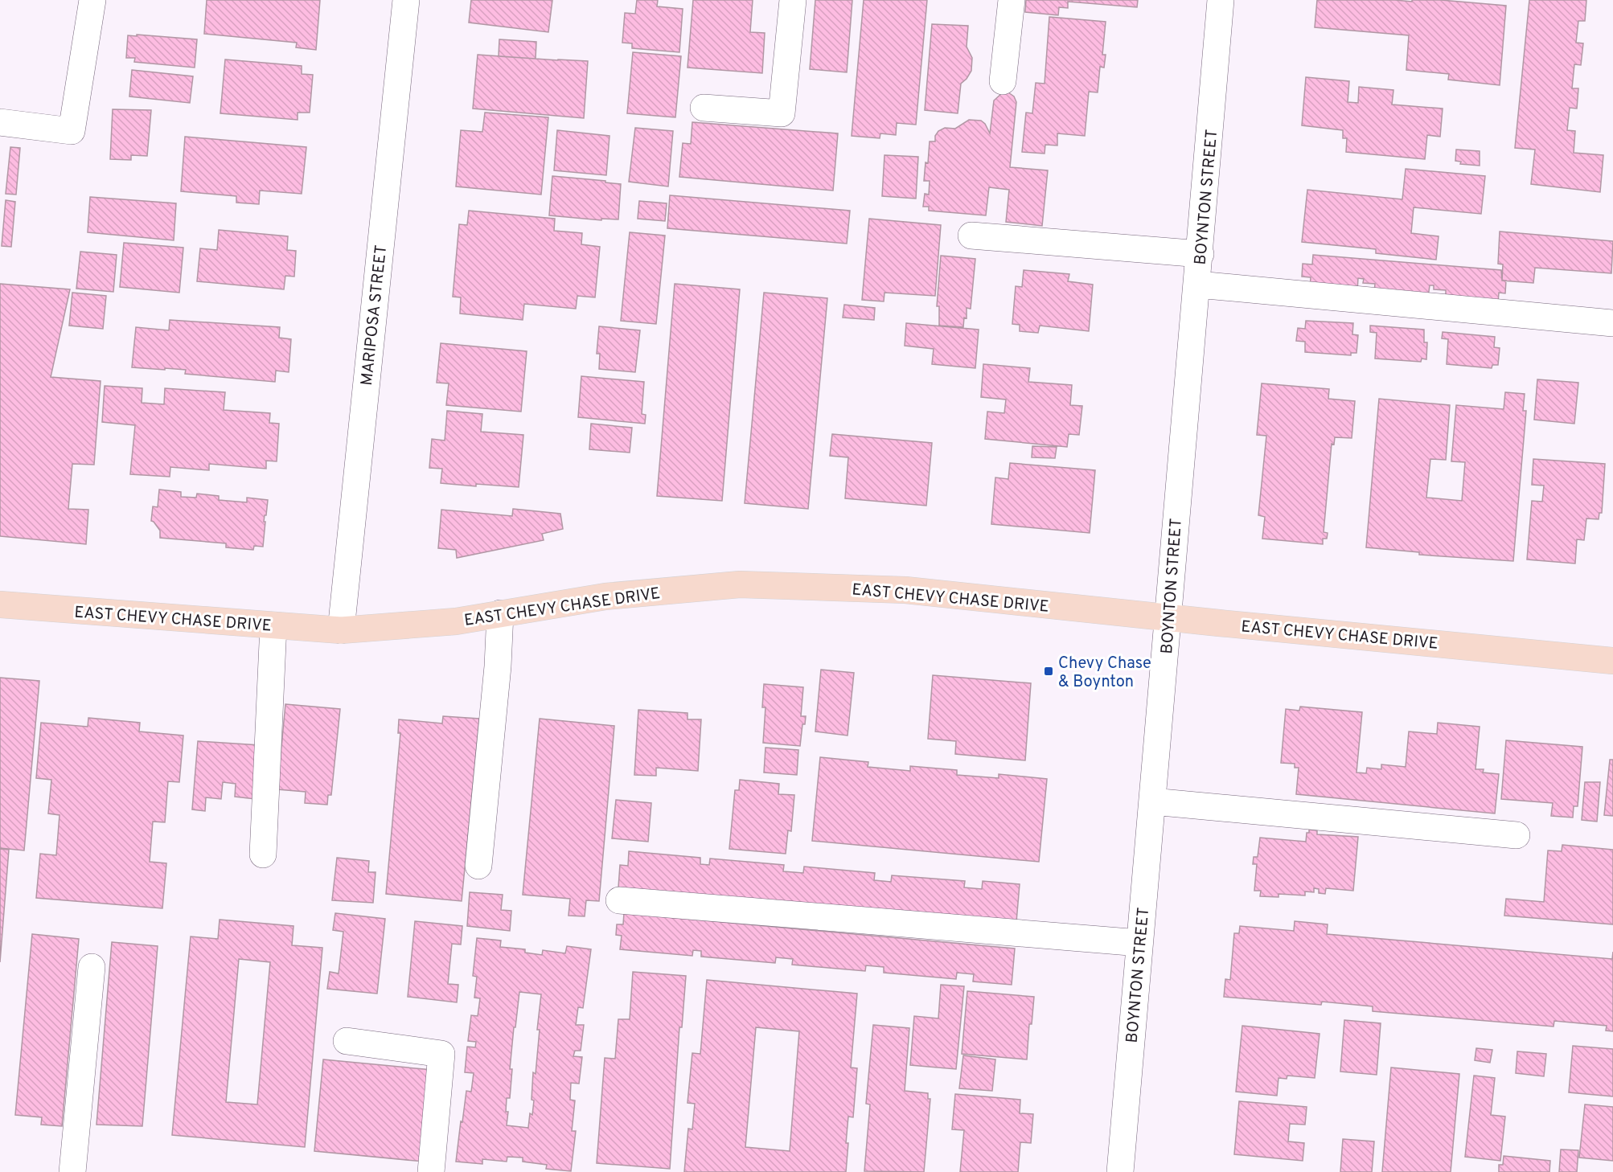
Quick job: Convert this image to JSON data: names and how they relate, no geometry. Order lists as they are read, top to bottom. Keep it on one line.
{"streets":{"main road":["EAST CHEVY CHASE DRIVE"],"street":["BOYNTON STREET","MARIPOSA STREET"]},"crossings":[["BOYNTON STREET","EAST CHEVY CHASE DRIVE"],["MARIPOSA STREET","EAST CHEVY CHASE DRIVE"]],"places":{"transit":["Chevy Chase & Boynton"]}}
